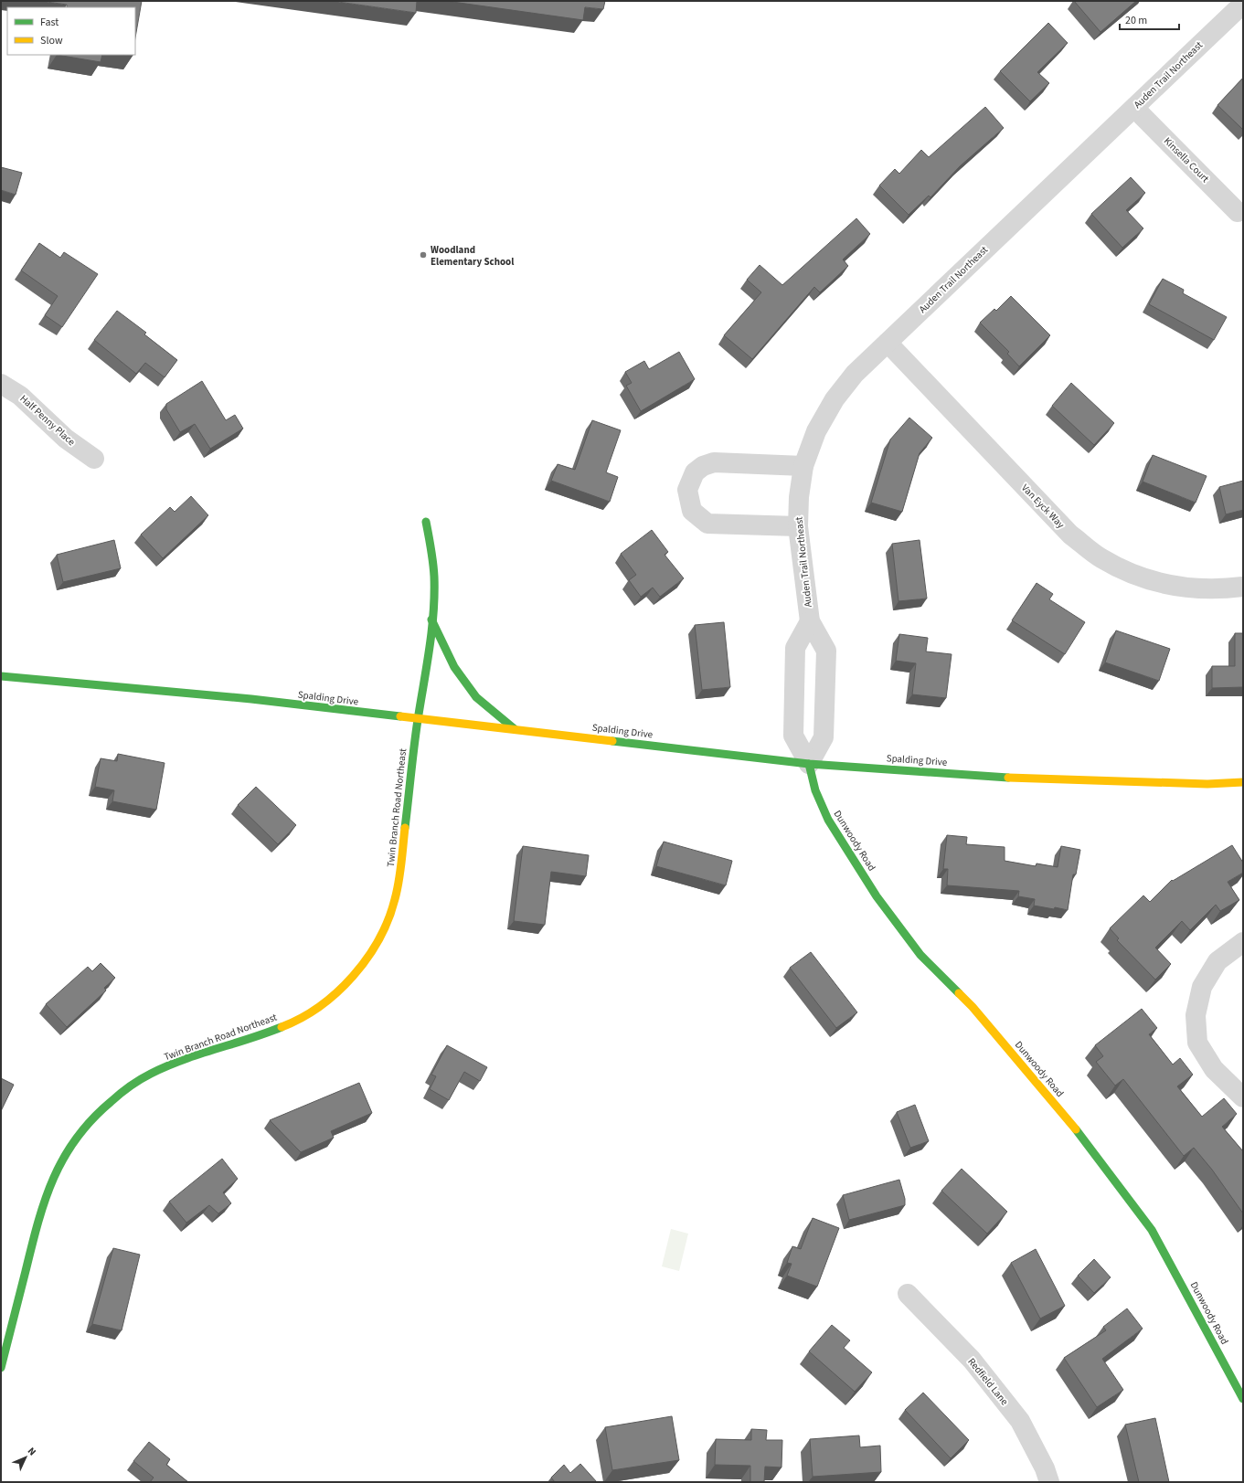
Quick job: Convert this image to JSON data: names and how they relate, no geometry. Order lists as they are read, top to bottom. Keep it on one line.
{"streets":{"street":["Auden Trail Northeast","Kinsella Court","Half Penny Place","Van Eyck Way","Spalding Drive","Twin Branch Road Northeast","Dunwoody Road","Redfield Lane"]},"crossings":[["Auden Trail Northeast","Kinsella Court"],["Auden Trail Northeast","Van Eyck Way"],["Auden Trail Northeast","Spalding Drive"],["Auden Trail Northeast","Dunwoody Road"],["Spalding Drive","Twin Branch Road Northeast"],["Spalding Drive","Dunwoody Road"]],"places":["Woodland Elementary School"],"legend":["Fast","Slow"],"scale_bar":"20 m","north":"top right"}
